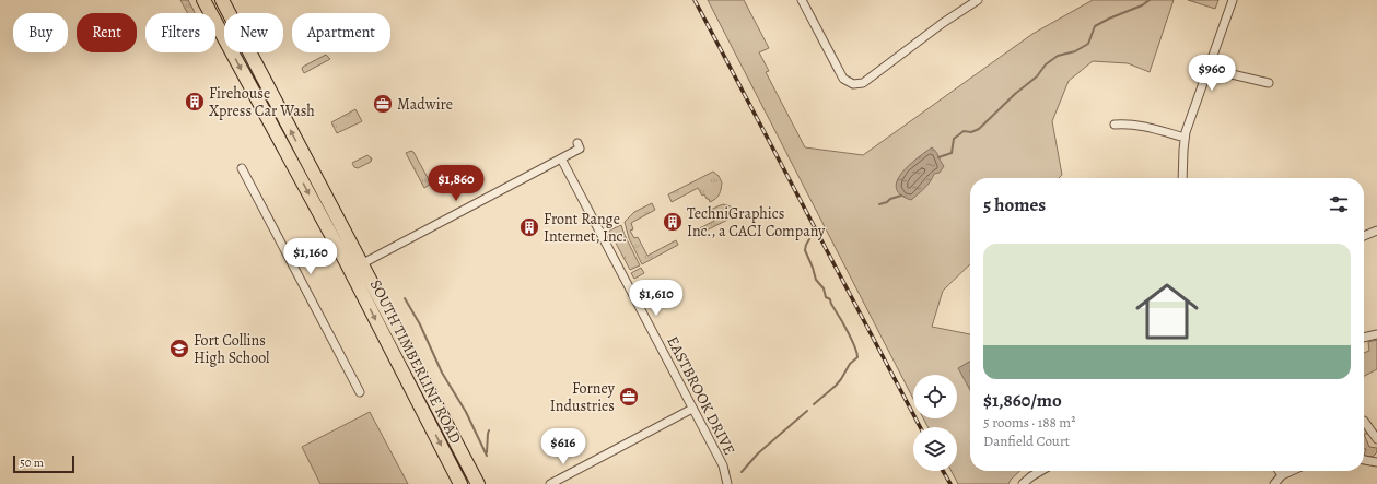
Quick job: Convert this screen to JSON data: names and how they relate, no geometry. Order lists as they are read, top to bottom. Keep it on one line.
{"streets":{"main road":["SOUTH TIMBERLINE ROAD"],"street":["EASTBROOK DRIVE"]},"places":{"building":["Firehouse Xpress Car Wash","TechniGraphics Inc., a CACI Company","Front Range Internet, Inc."],"office":["Madwire","Forney Industries"],"school or university":["Fort Collins High School"]},"scale_bar":"50 m","page":{"chip":["Buy","Rent","Filters","New","Apartment"],"price":["$960","$1,860","$1,160","$1,610","$616"],"heading":"5 homes","list":[{"name":"$1,860/mo","note":"5 rooms · 188 m² · Danfield Court"}],"scale":"50 m"}}
